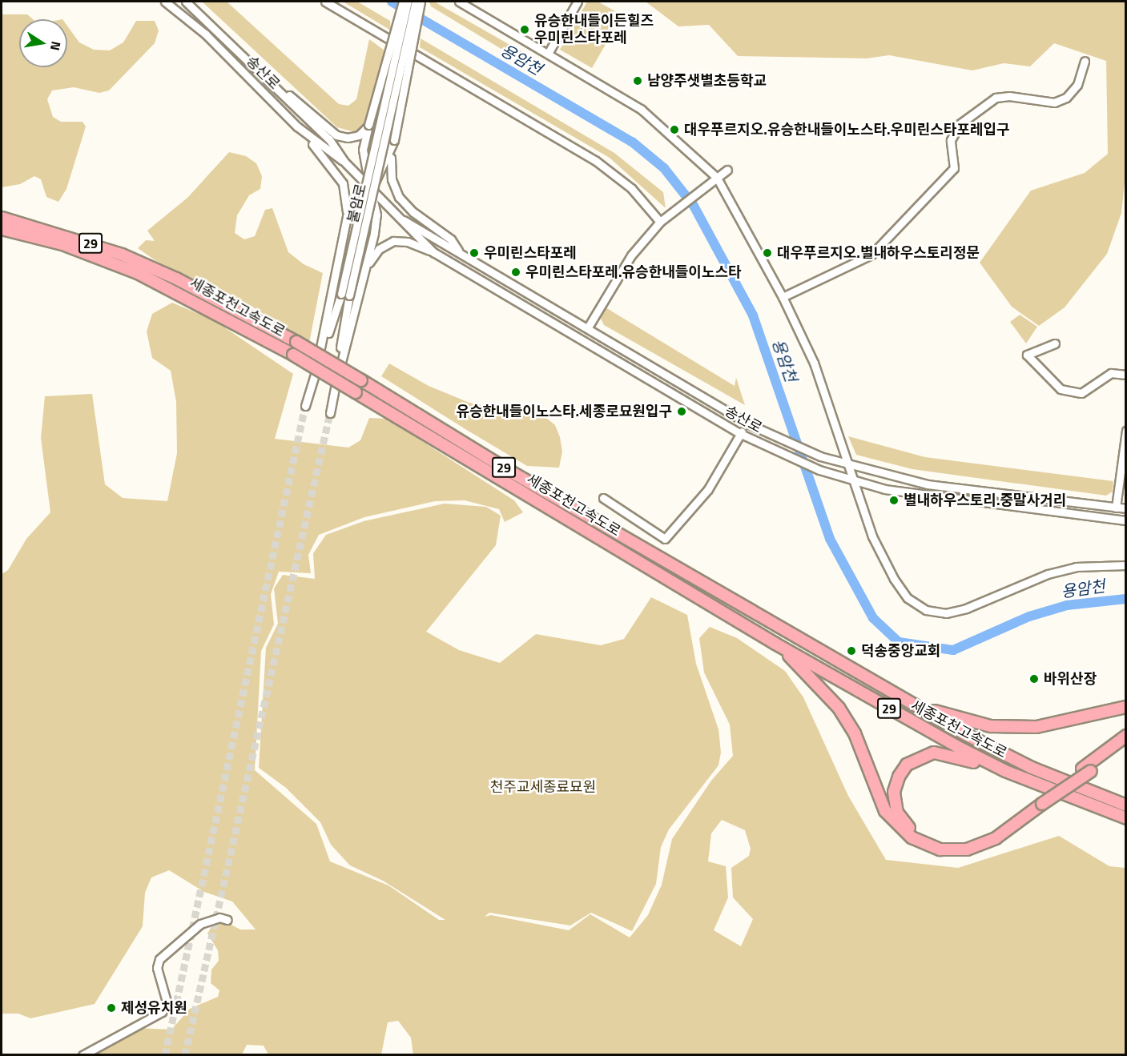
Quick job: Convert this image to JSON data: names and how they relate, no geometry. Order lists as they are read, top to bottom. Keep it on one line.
{"streets":{"highway":["29","세종포천고속도로"],"street":["송산로","불암로"]},"water":["용암천"],"parks":["천주교세종료묘원"],"places":["유승한내들이든힐즈 우미린스타포레","남양주샛별초등학교","대우푸르지오.유승한내들이노스타.우미린스타포레입구","우미린스타포레","대우푸르지오.별내하우스토리정문","우미린스타포레.유승한내들이노스타","유승한내들이노스타.세종로묘원입구","별내하우스토리.중말사거리","덕송중앙교회","바위산장","제성유치원"],"north":"right"}
